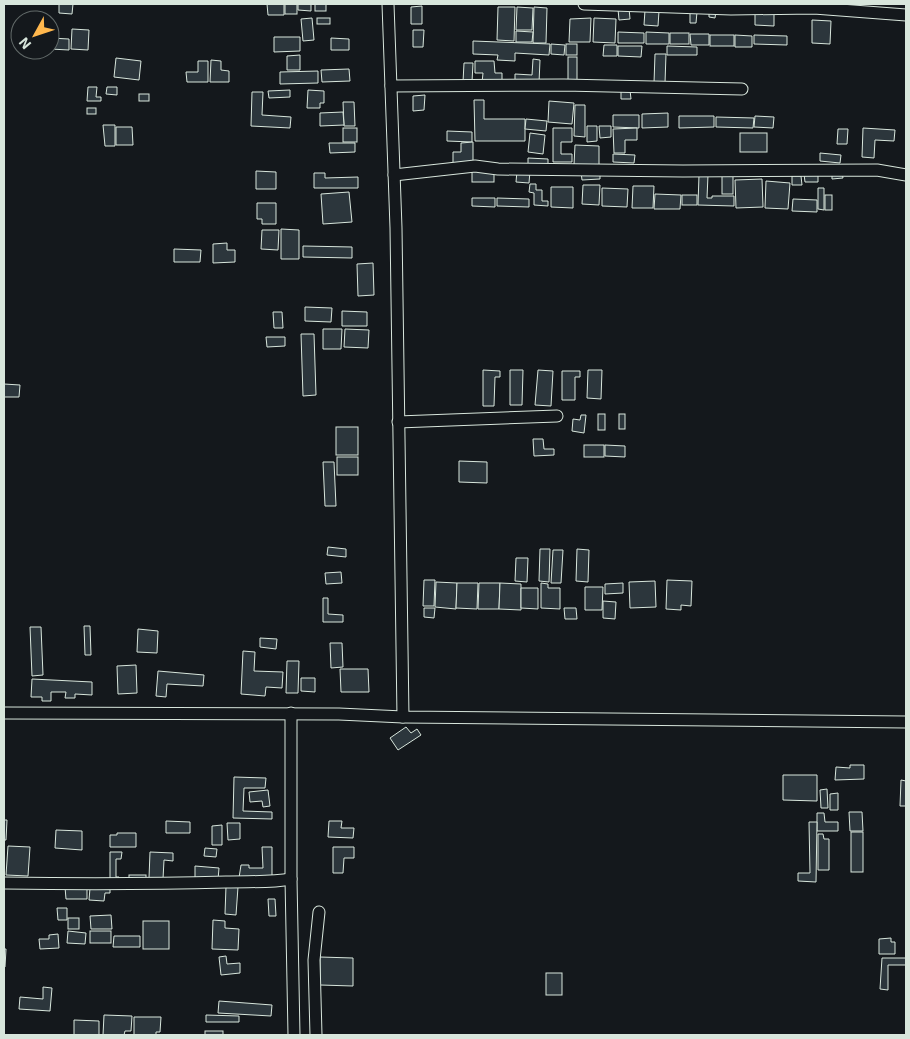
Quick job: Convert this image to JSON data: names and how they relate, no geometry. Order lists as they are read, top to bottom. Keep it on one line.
{"north":"bottom left"}
